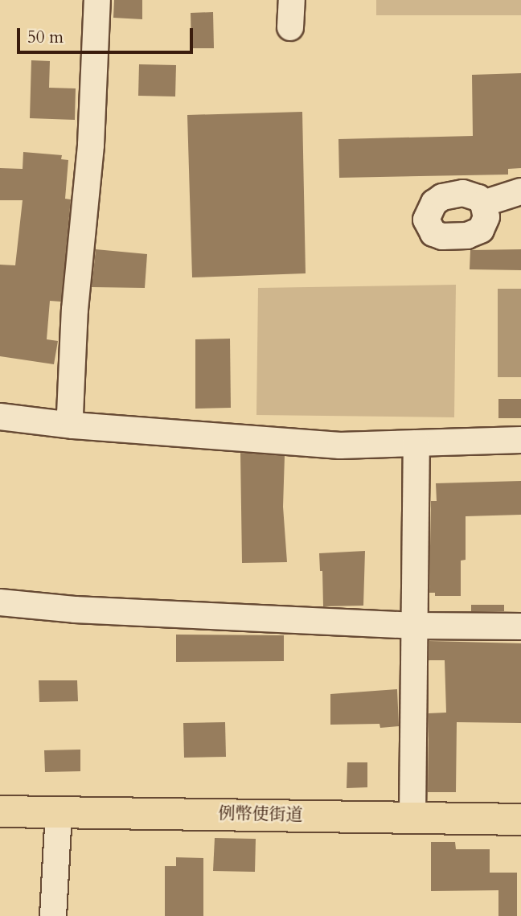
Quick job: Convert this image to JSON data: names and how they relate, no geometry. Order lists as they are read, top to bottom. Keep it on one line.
{"streets":{"main road":["例幣使街道"]},"scale_bar":"50 m"}
